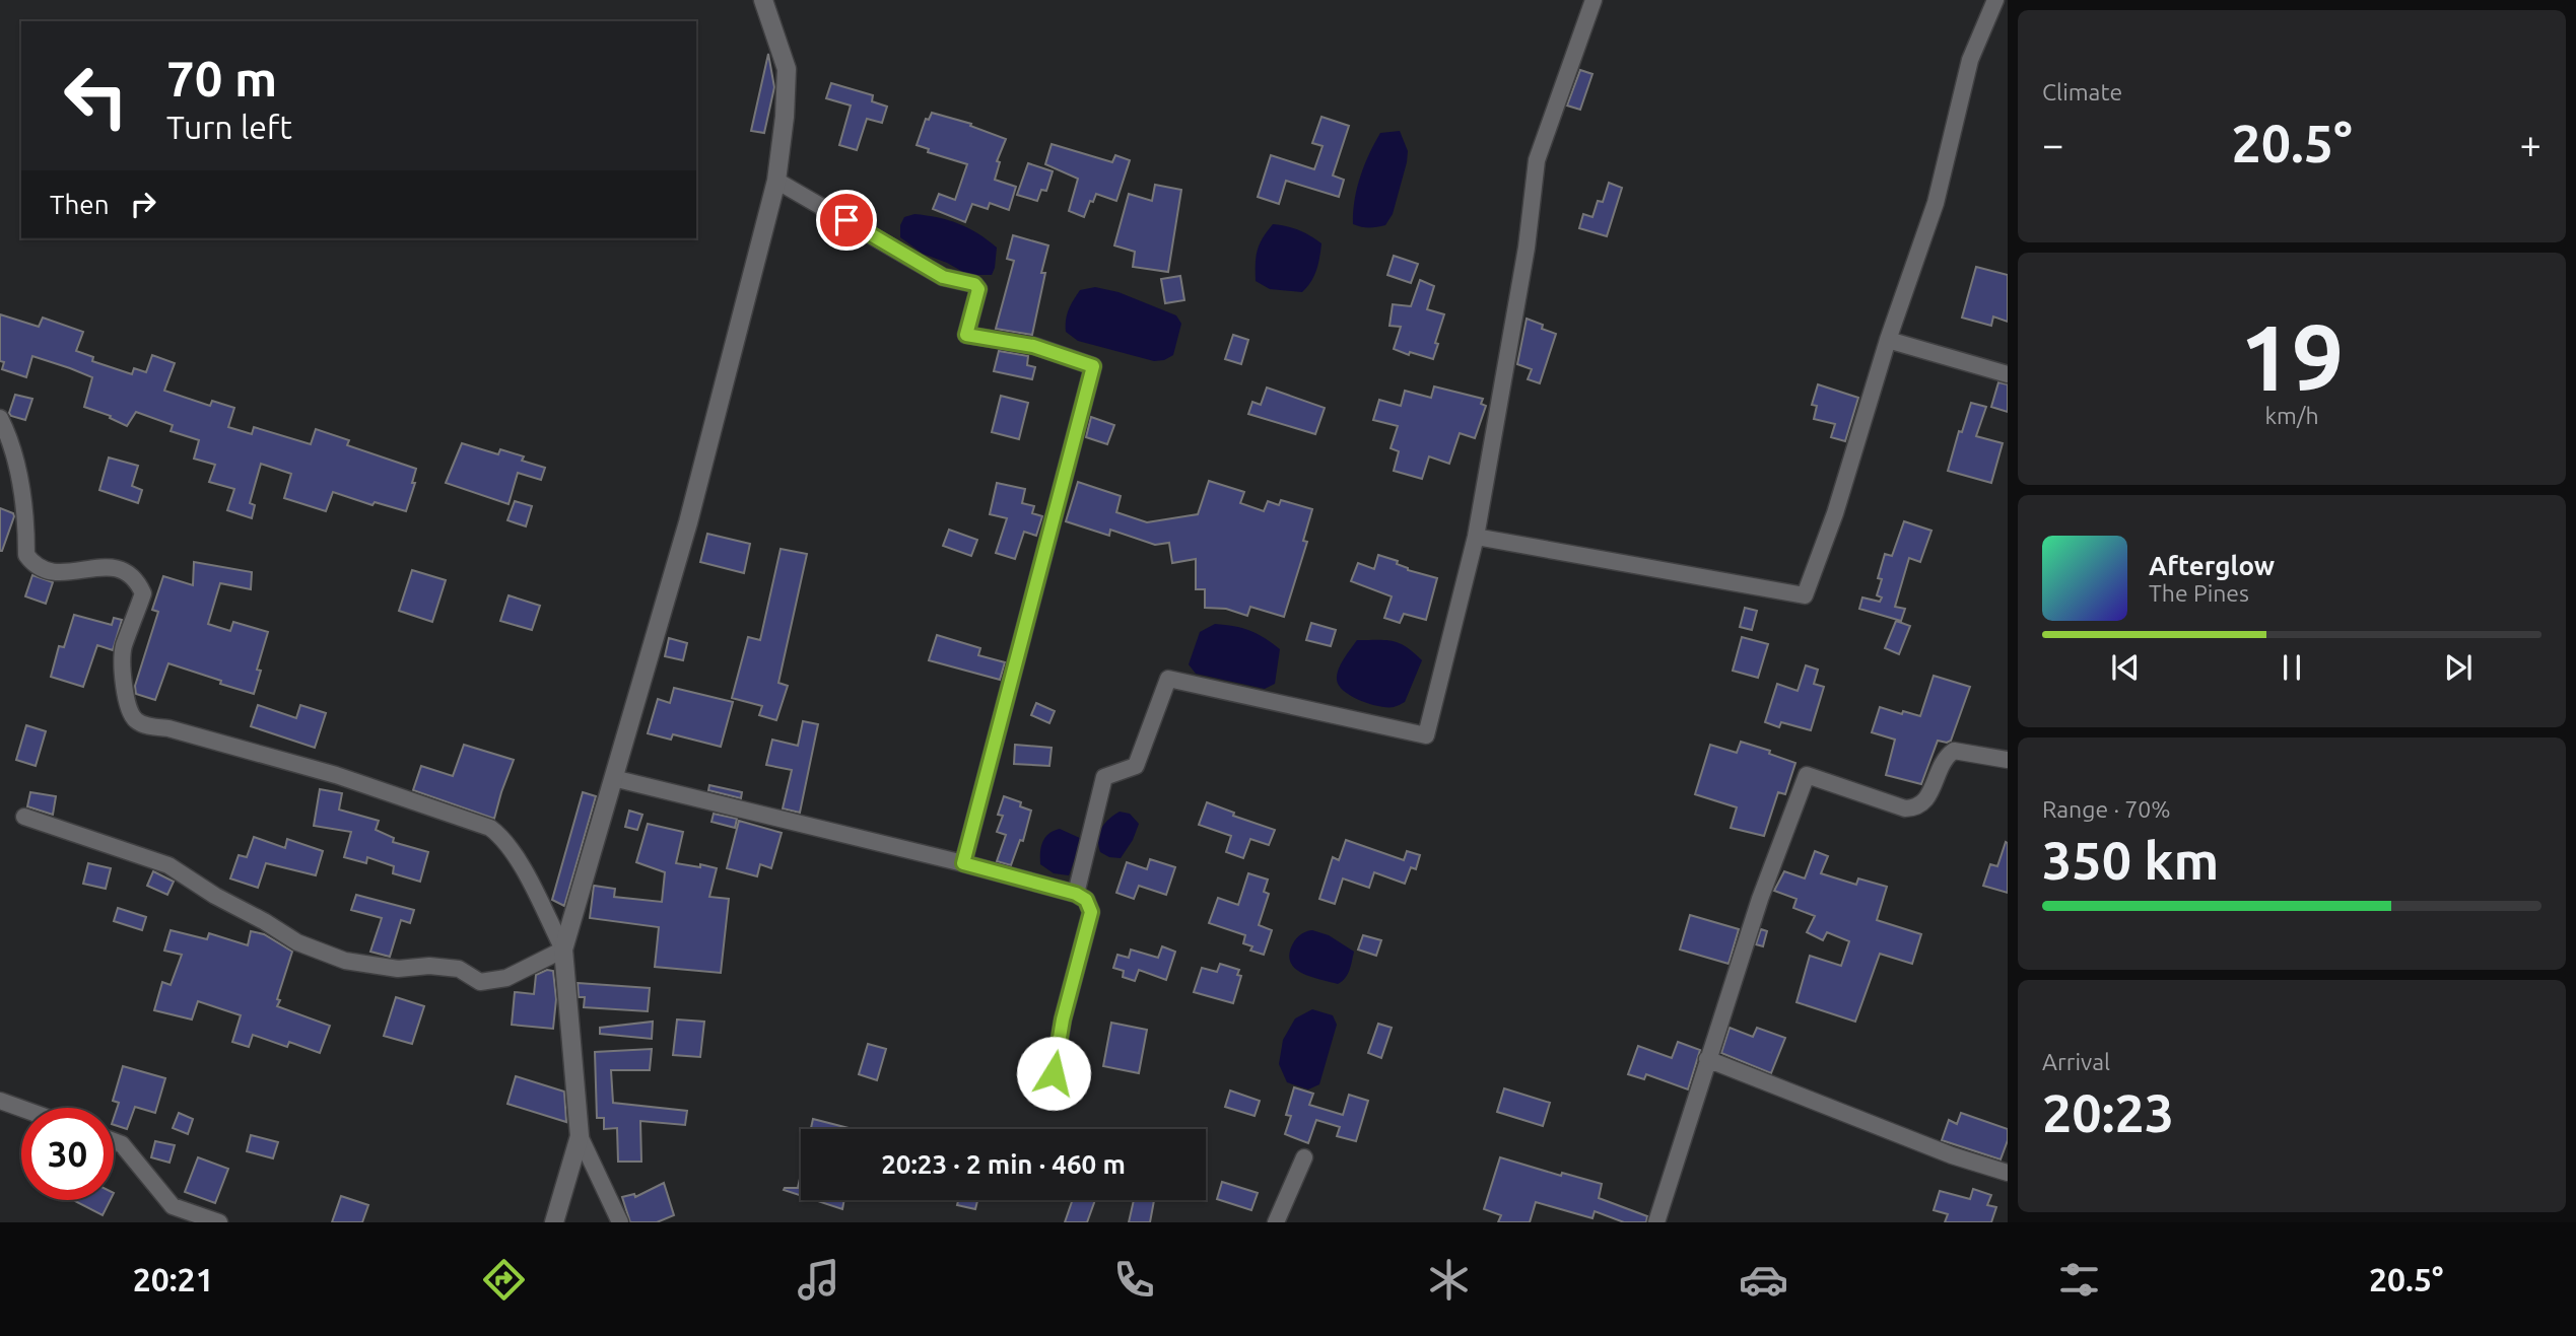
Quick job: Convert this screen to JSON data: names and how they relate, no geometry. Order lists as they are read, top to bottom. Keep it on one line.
{"page":{"tile":["Climate",["19","km/h"],["Range · 70%","350 km"],["Arrival","20:23"]],"turn":["70 m","Turn left"],"heat":["−","20.5°","+"],"then":"Then","song":["Afterglow","The Pines"],"limit":"30","trip":"20:23 · 2 min · 460 m","tabs":["20:21","20.5°"]}}
